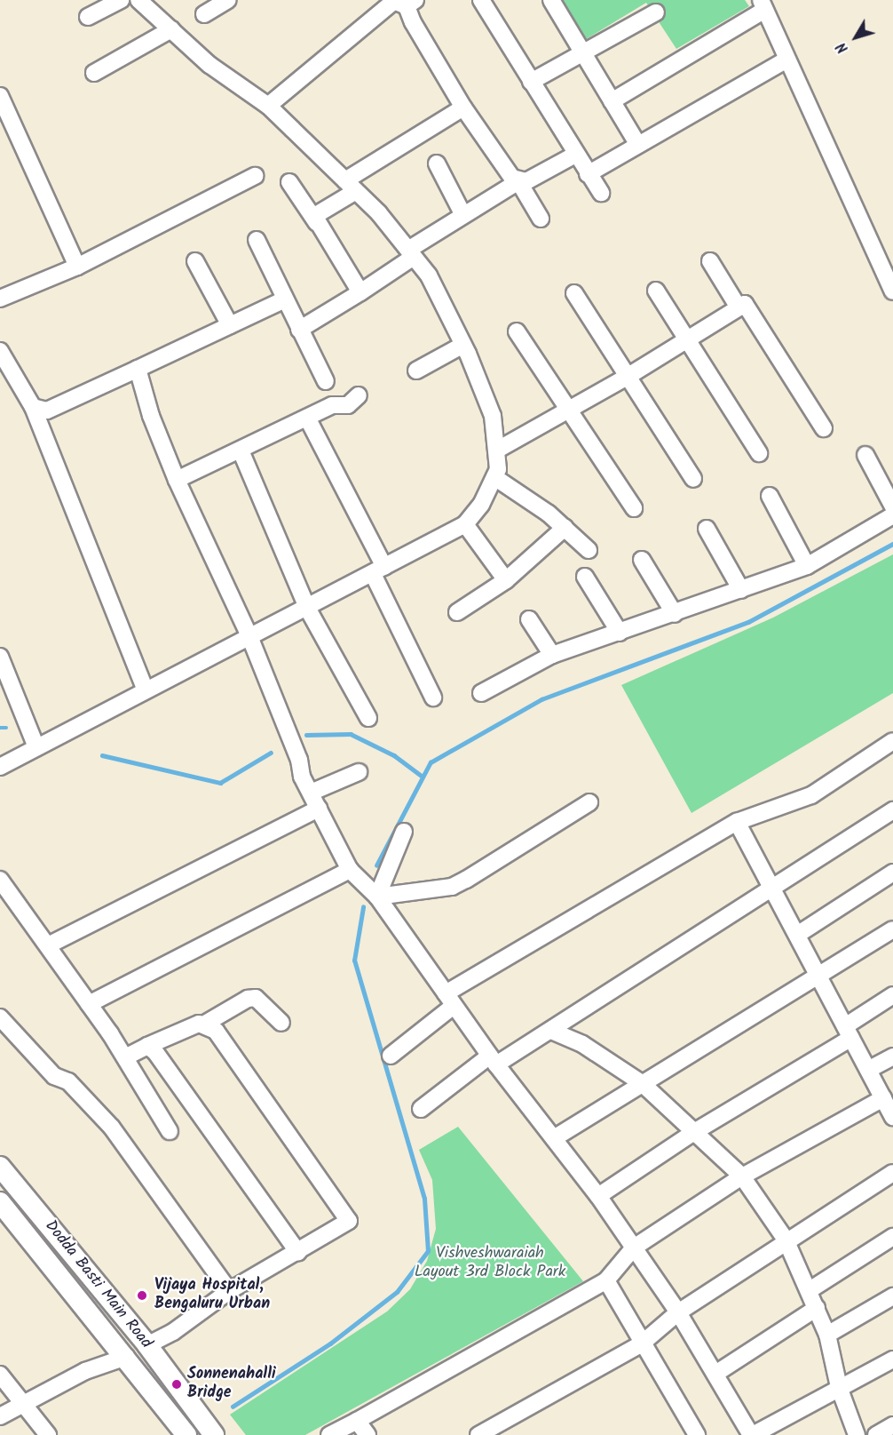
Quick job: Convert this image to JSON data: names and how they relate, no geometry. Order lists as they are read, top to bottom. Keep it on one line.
{"streets":{"street":["Dodda Basti Main Road"]},"parks":["Vishveshwaraiah Layout 3rd Block Park"],"places":["Vijaya Hospital, Bengaluru Urban","Sonnenahalli Bridge"],"north":"bottom left"}
